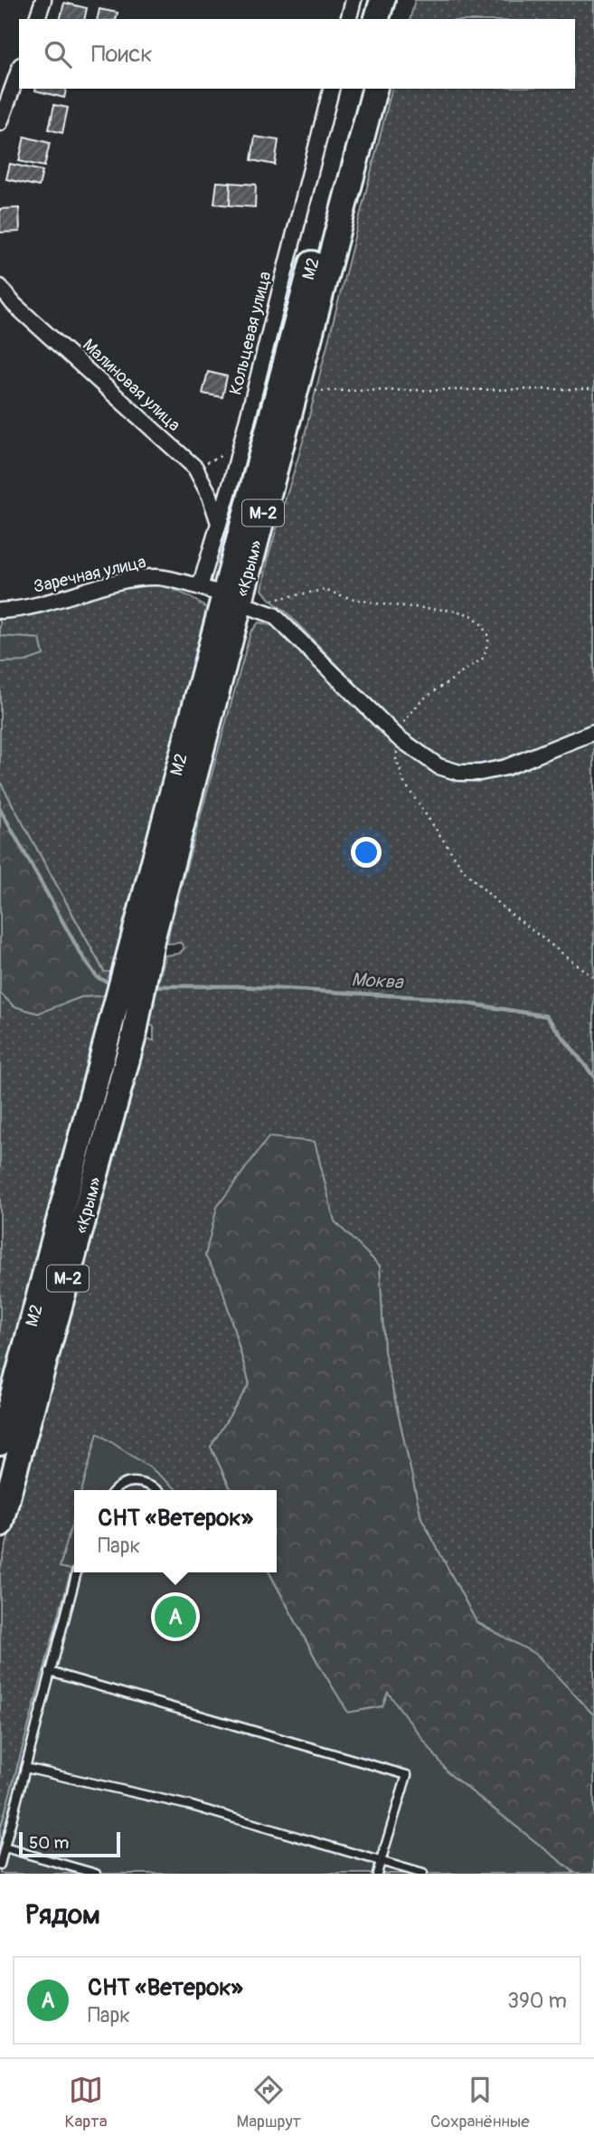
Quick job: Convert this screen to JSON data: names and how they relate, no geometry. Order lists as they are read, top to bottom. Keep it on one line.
{"streets":{"highway":["М2","М-2","«Крым»"],"street":["Кольцевая улица","Малиновая улица","Заречная улица"]},"crossings":[["М2","Заречная улица"],["Кольцевая улица","Малиновая улица"],["Кольцевая улица","Заречная улица"]],"water":["Моква"],"scale_bar":"50 m","page":{"search":"Поиск","popup":["СНТ «Ветерок»","Парк"],"pins":"A","scale":"50 m","heading":"Рядом","list":[{"mark":"A","name":"СНТ «Ветерок»","note":"Парк","value":"390 m"}],"nav":["Карта","Маршрут","Сохранённые"]}}
